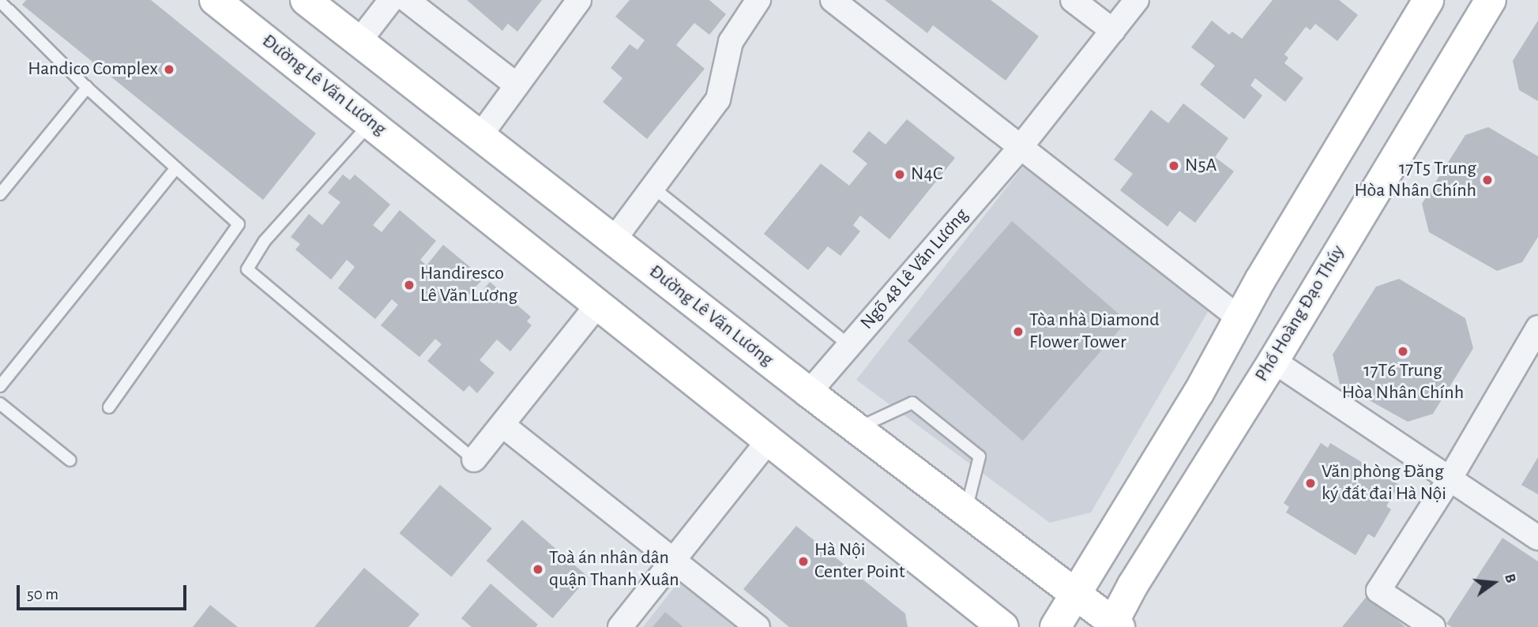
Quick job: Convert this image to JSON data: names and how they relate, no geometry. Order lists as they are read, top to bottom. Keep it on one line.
{"streets":{"main road":["Đường Lê Văn Lương","Phố Hoàng Đạo Thúy"],"street":["Ngõ 48 Lê Văn Lương"]},"crossings":[["Đường Lê Văn Lương","Ngõ 48 Lê Văn Lương"],["Đường Lê Văn Lương","Phố Hoàng Đạo Thúy"]],"places":["Handico Complex","N5A","N4C","17T5 Trung Hòa Nhân Chính","Handiresco Lê Văn Lương","Tòa nhà Diamond Flower Tower","17T6 Trung Hòa Nhân Chính","Văn phòng Đăng ký đất đai Hà Nội","Hà Nội Center Point","Toà án nhân dân quận Thanh Xuân"],"scale_bar":"50 m","north":"right"}
